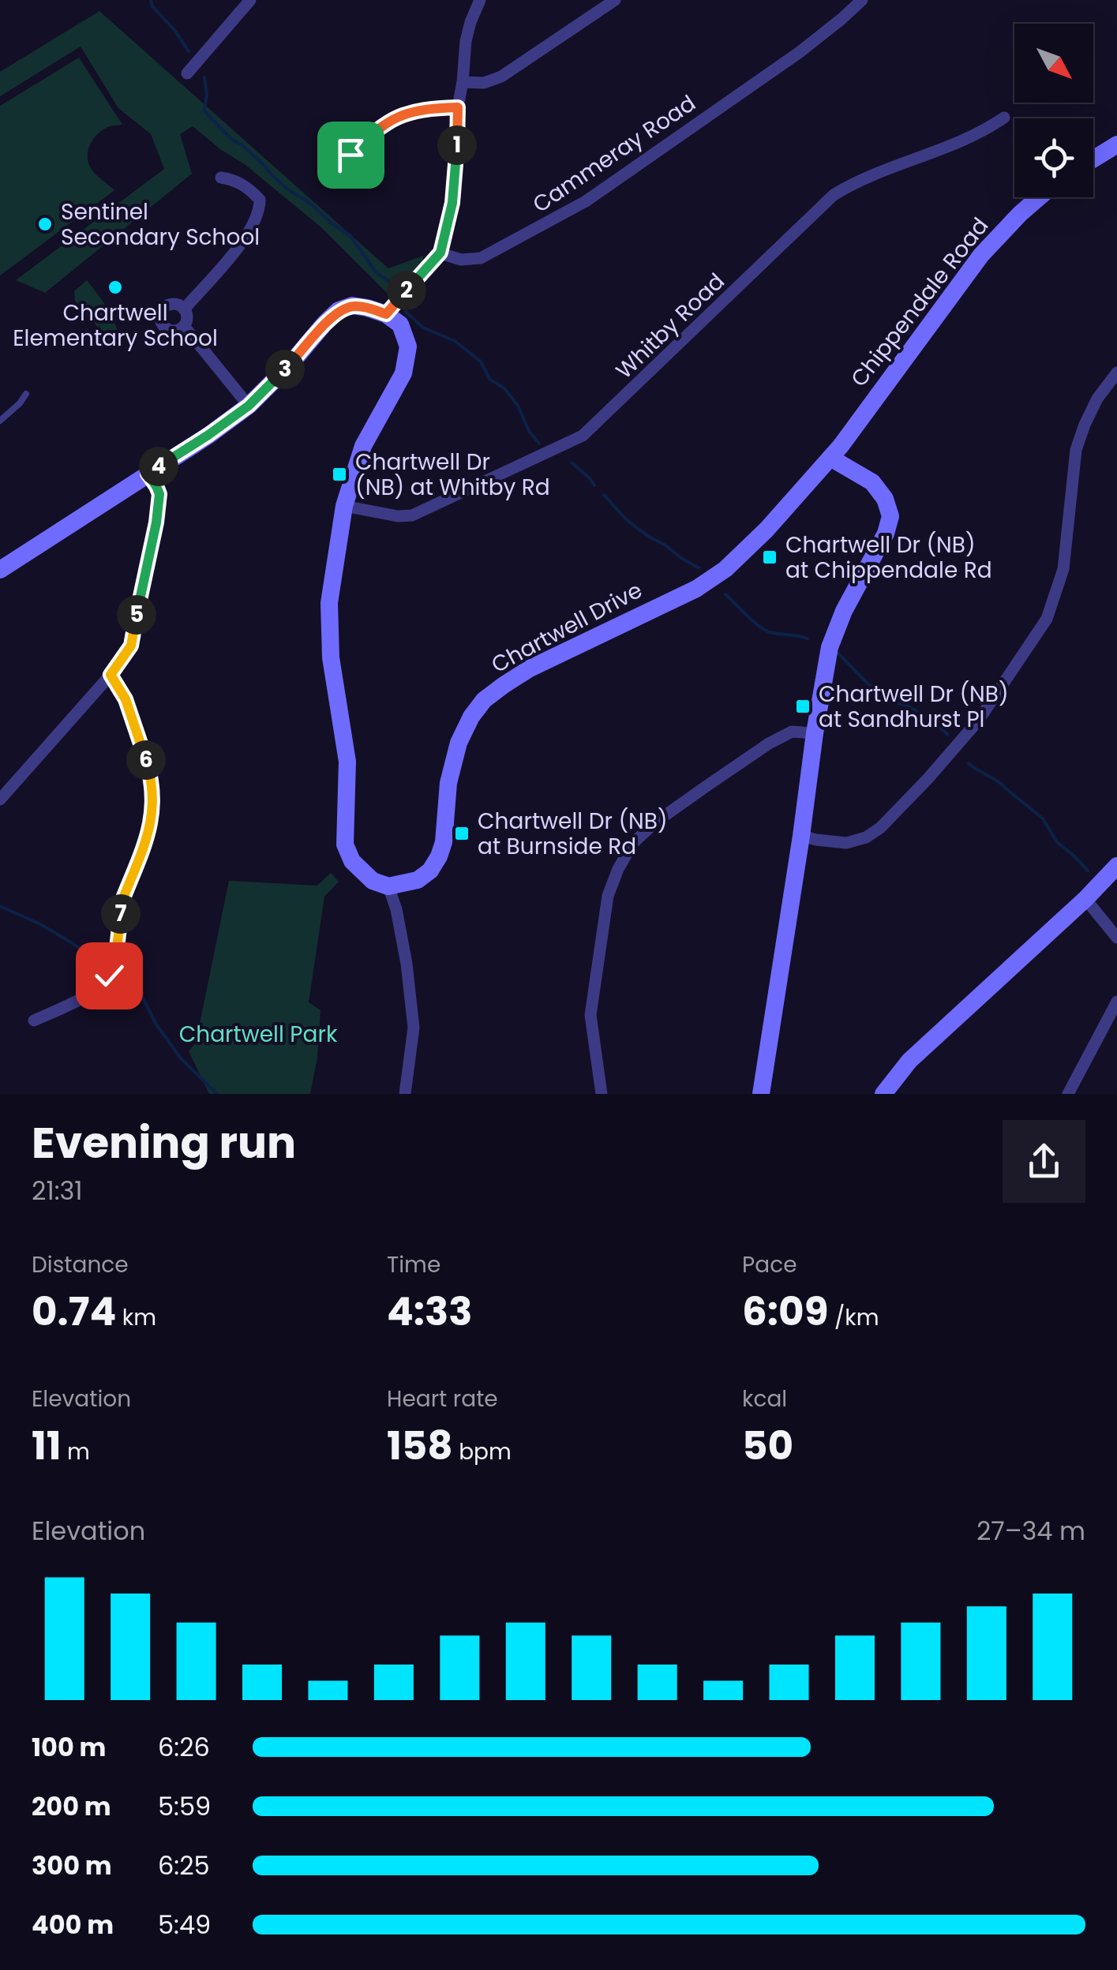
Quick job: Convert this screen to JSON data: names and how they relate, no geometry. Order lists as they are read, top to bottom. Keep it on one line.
{"streets":{"street":["Cammeray Road","Chippendale Road","Whitby Road","Chartwell Drive"]},"crossings":[["Chippendale Road","Chartwell Drive"]],"parks":["Chartwell Park"],"places":{"other":["Sentinel Secondary School","Chartwell Elementary School"],"transit":["Chartwell Dr (NB) at Whitby Rd","Chartwell Dr (NB) at Chippendale Rd","Chartwell Dr (NB) at Sandhurst Pl","Chartwell Dr (NB) at Burnside Rd"]},"north":"bottom right","page":{"pins":["1","2","3","4","5","6","7"],"heading":["Evening run","21:31"],"stats":[["Distance","0.74 km"],["Time","4:33"],["Pace","6:09 /km"],["Elevation","11 m"],["Heart rate","158 bpm"],["kcal","50"]],"chart":["Elevation","27–34 m"],"list":[{"name":"100 m","note":"6:26"},{"name":"200 m","note":"5:59"},{"name":"300 m","note":"6:25"},{"name":"400 m","note":"5:49"}]}}
